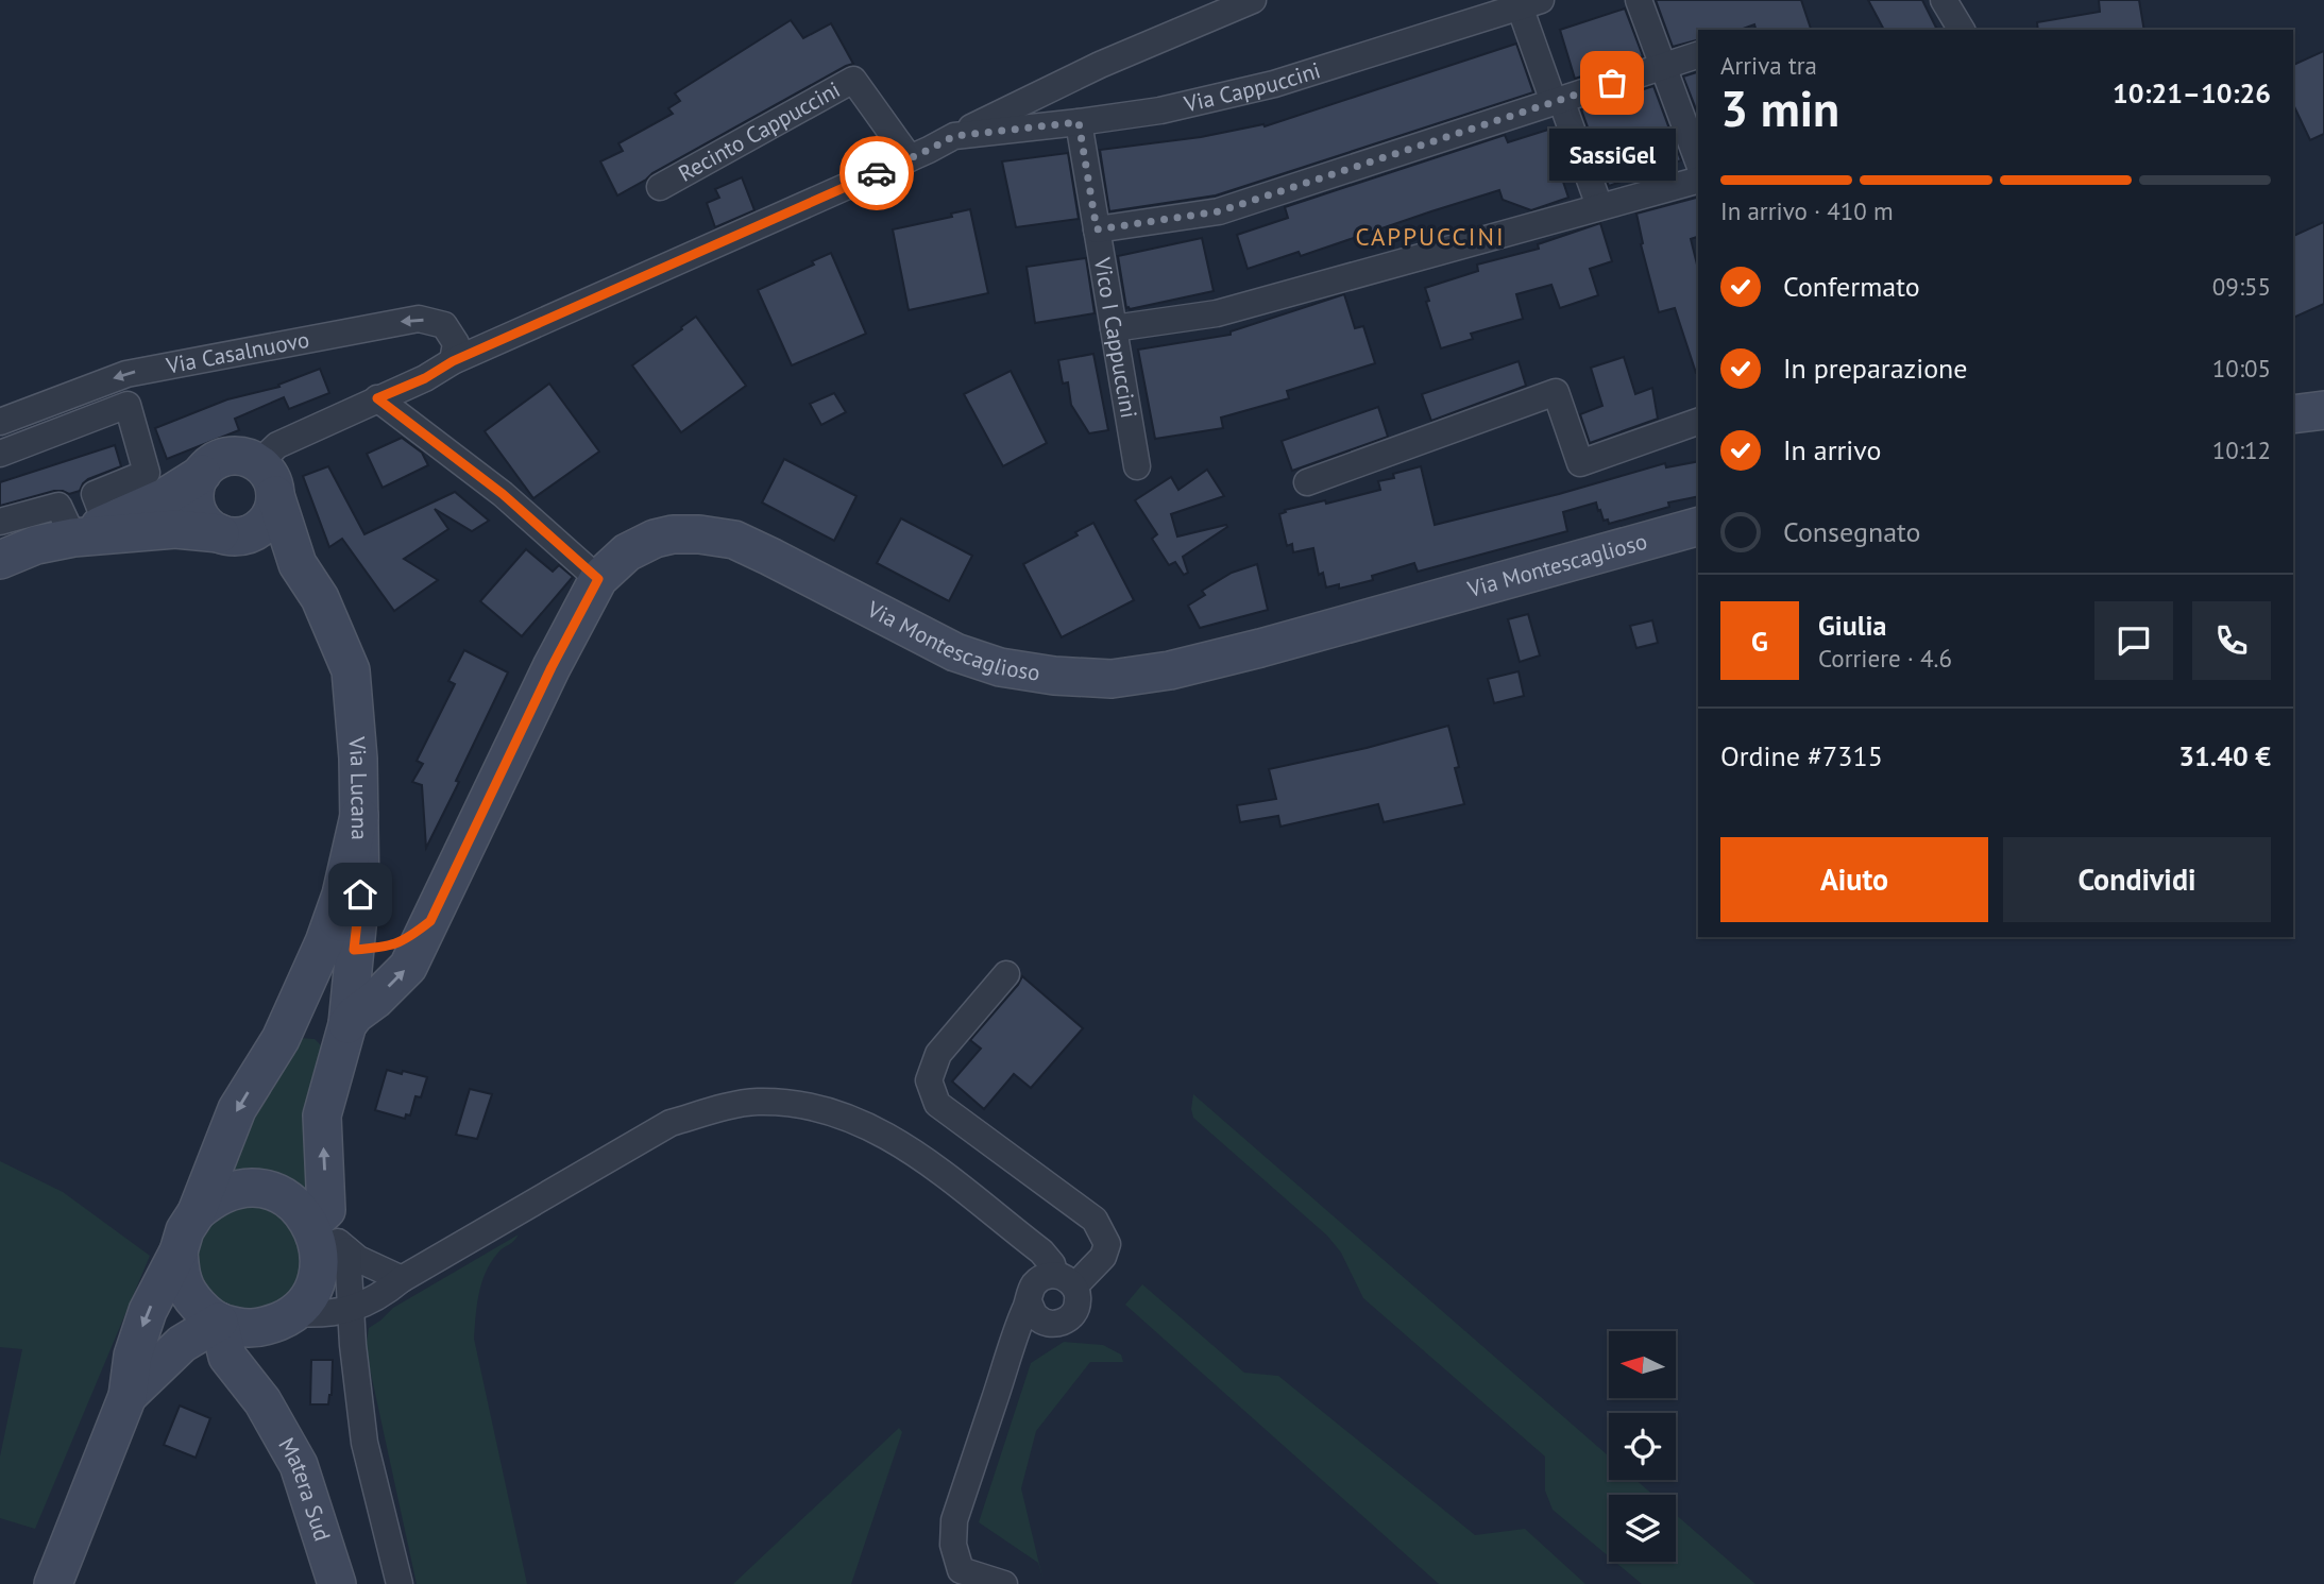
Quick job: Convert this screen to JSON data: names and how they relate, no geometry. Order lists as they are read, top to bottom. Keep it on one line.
{"streets":{"main road":["Via Montescaglioso","Via Lucana","Matera Sud"],"street":["Via Cappuccini","Recinto Cappuccini","Vico I Cappuccini","Via Casalnuovo"]},"crossings":[["Via Cappuccini","Recinto Cappuccini"],["Via Cappuccini","Vico I Cappuccini"],["Via Cappuccini","Via Casalnuovo"],["Via Cappuccini","Via Lucana"],["Via Montescaglioso","Via Lucana"],["Via Lucana","Matera Sud"]],"one_way":["Via Casalnuovo"],"districts":["CAPPUCCINI"],"places":["SassiGel"],"north":"left","page":{"heading":["3 min","Arriva tra","10:21–10:26"],"panel":["Giulia","Corriere · 4.6","Ordine #7315","31.40 €"],"bubble":"SassiGel","bar":"In arrivo · 410 m","list":[["Confermato","09:55"],["In preparazione","10:05"],["In arrivo","10:12"],"Consegnato"],"round":"G","buttons":["Aiuto","Condividi"]}}
